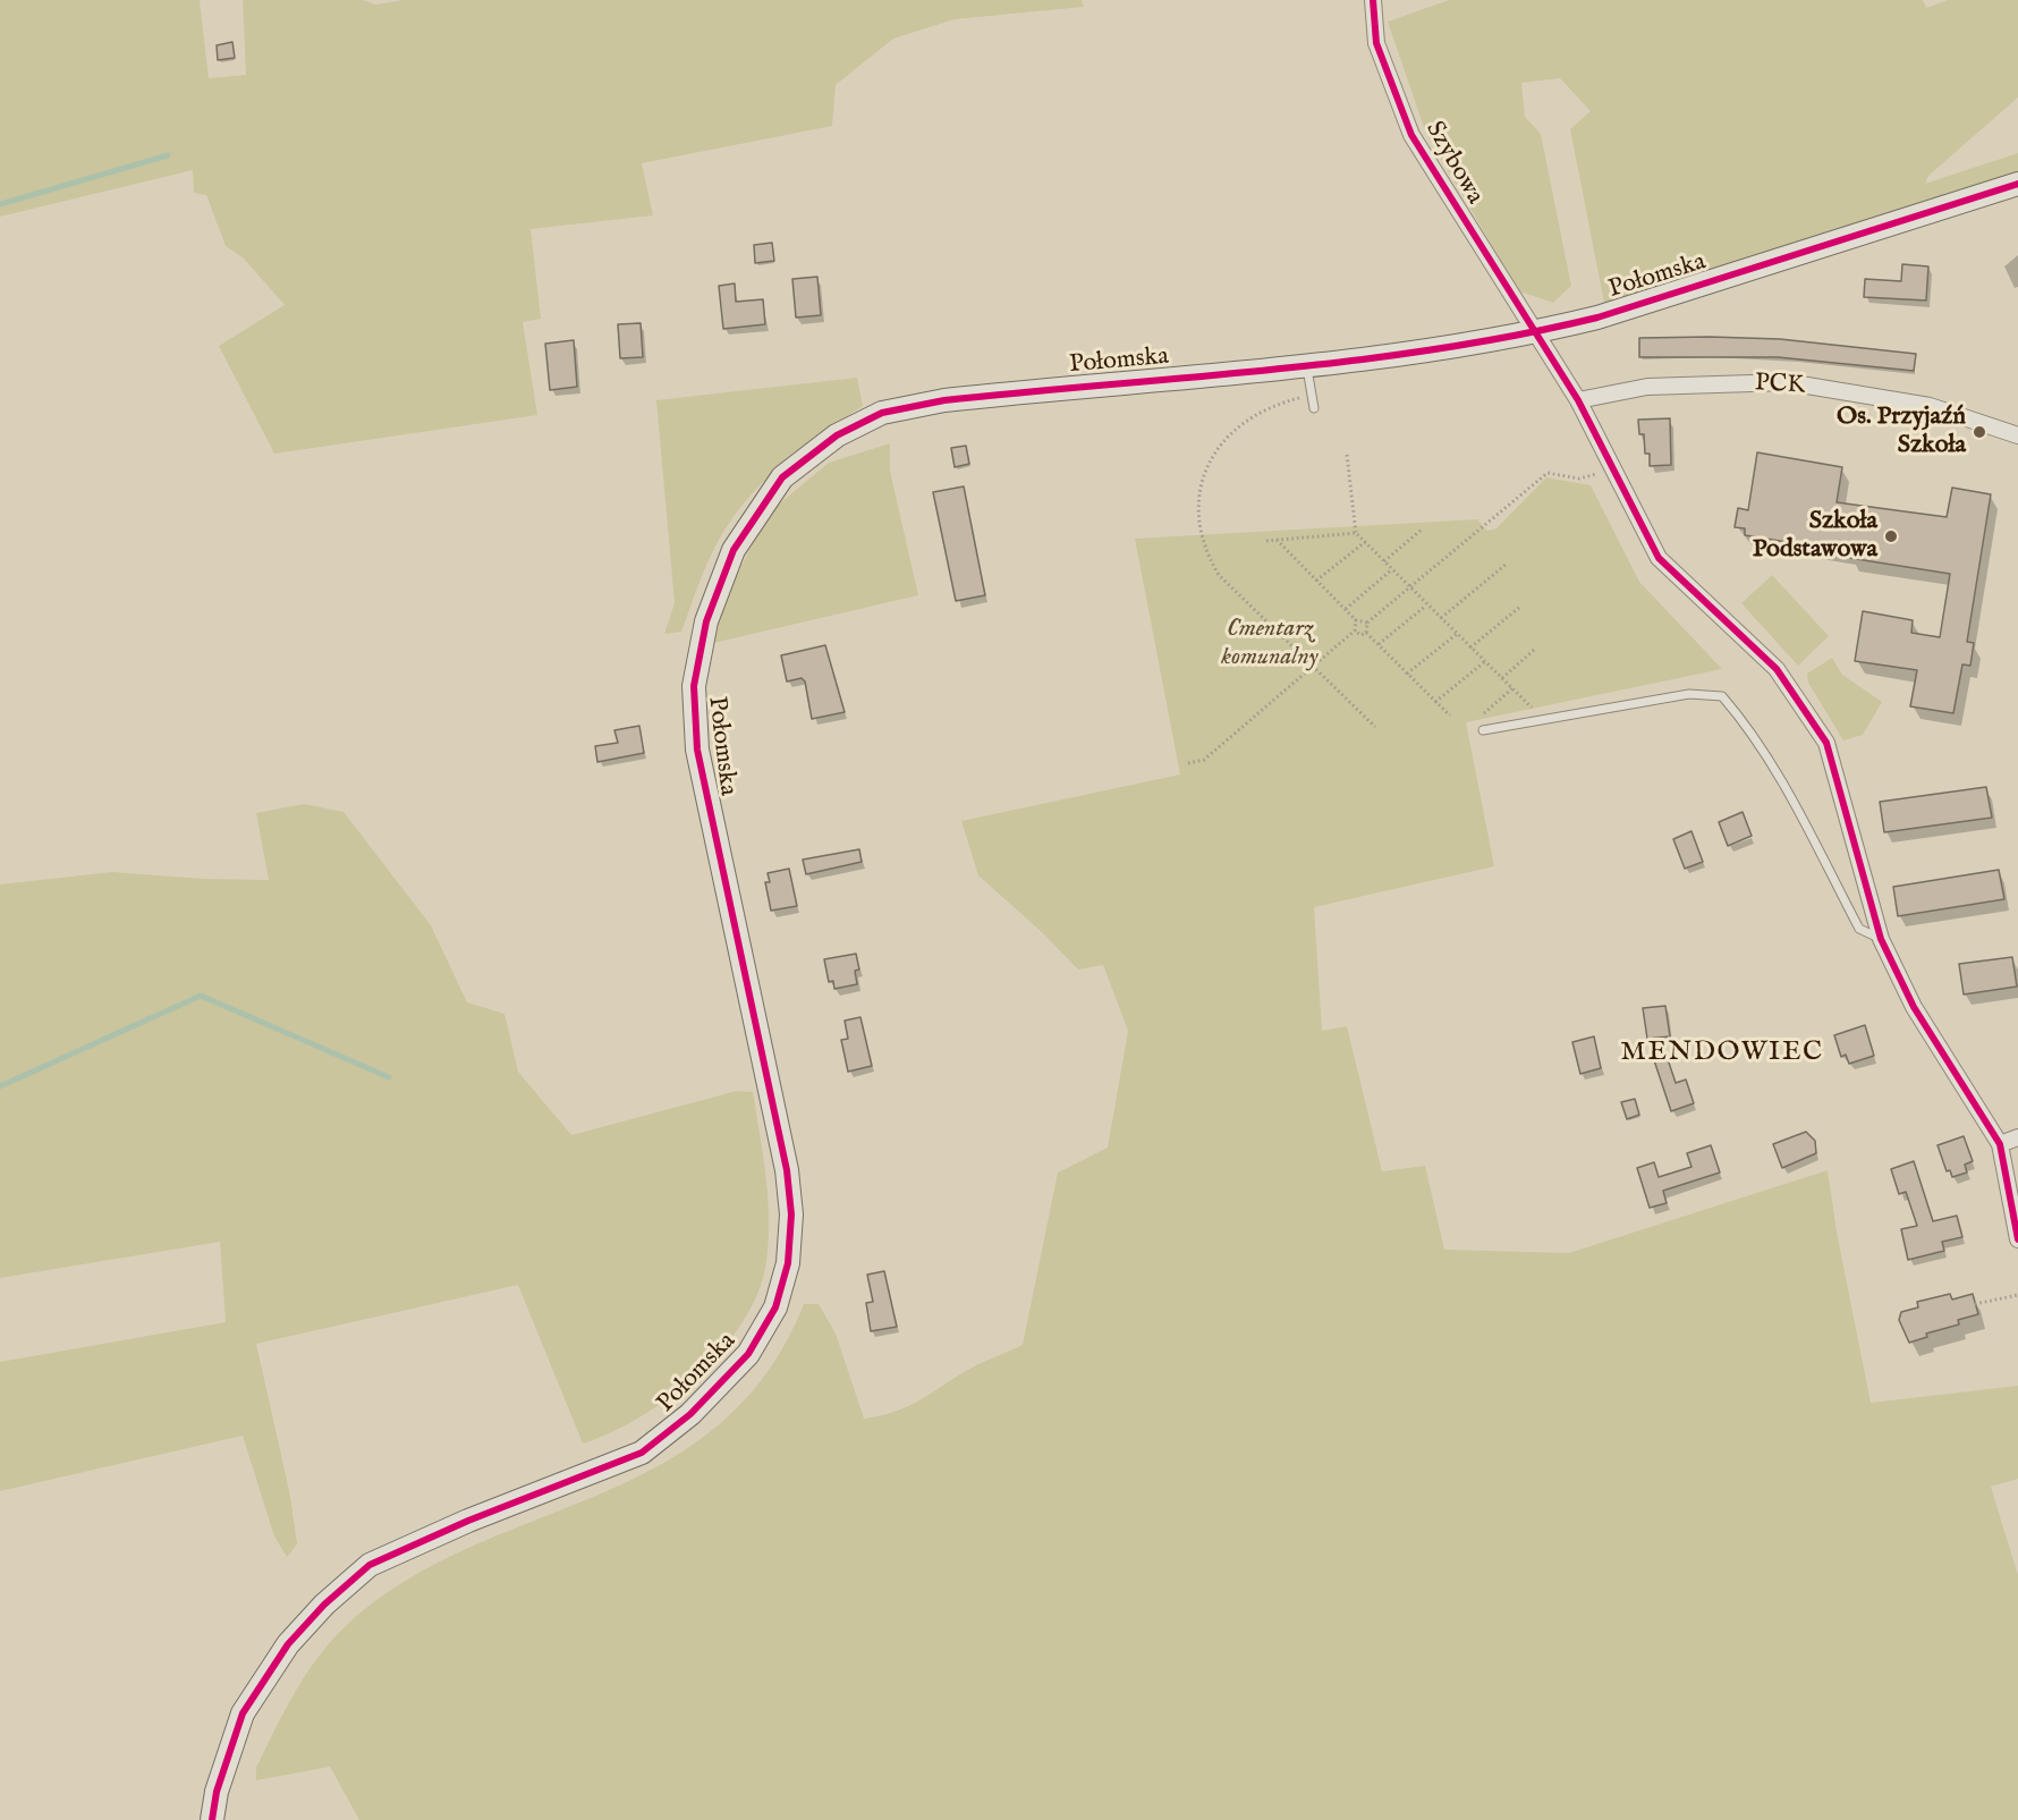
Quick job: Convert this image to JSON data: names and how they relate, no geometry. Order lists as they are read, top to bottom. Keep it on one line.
{"streets":{"street":["Szybowa","Połomska","PCK"]},"crossings":[["Szybowa","Połomska"],["Szybowa","PCK"]],"districts":["MENDOWIEC"],"parks":["Cmentarz komunalny"],"places":["Os. Przyjaźń Szkoła","Szkoła Podstawowa"]}
